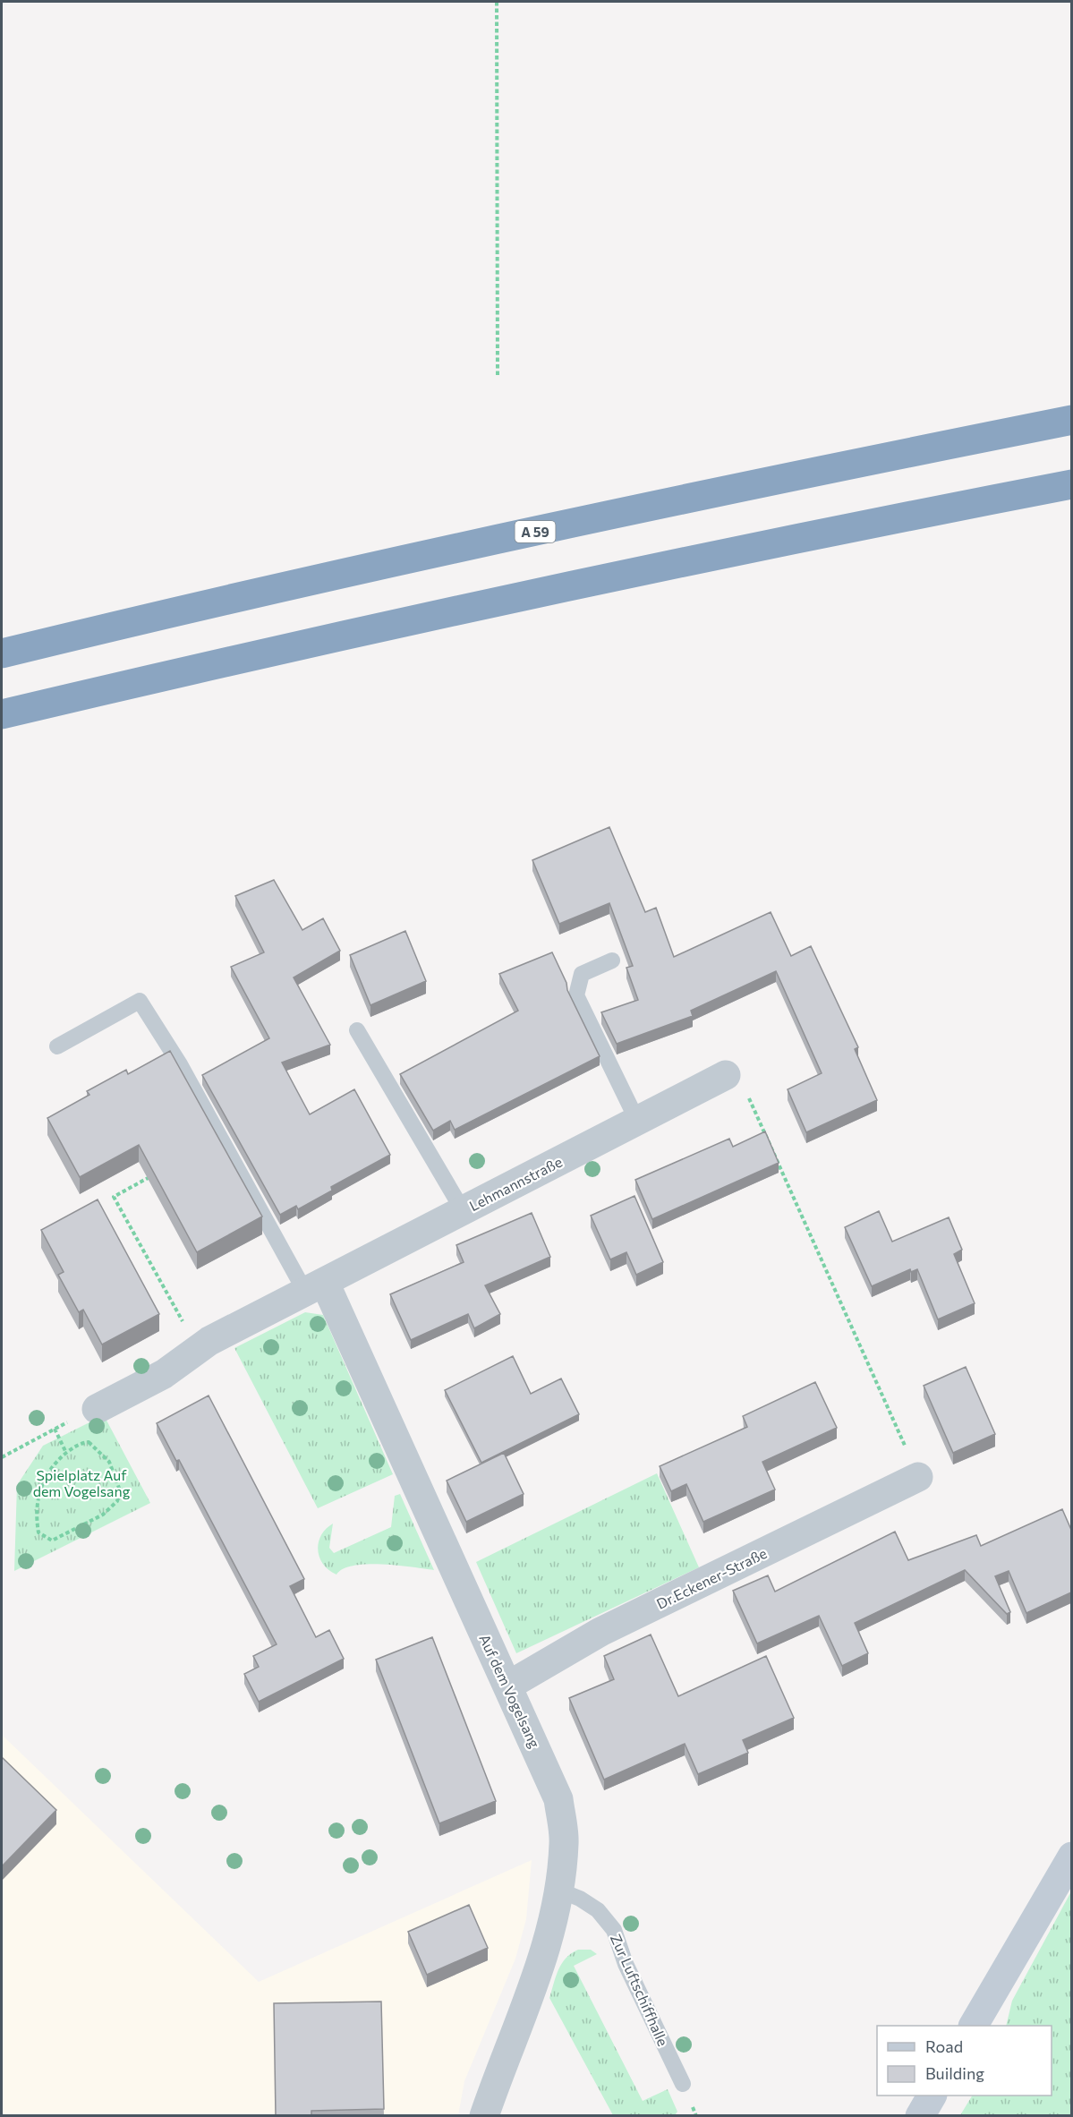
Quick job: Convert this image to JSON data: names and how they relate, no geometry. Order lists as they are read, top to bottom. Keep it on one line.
{"streets":{"highway":["A 59"],"street":["Lehmannstraße","Dr.Eckener-Straße","Auf dem Vogelsang"],"lane":["Zur Luftschiffhalle"]},"crossings":[["Lehmannstraße","Auf dem Vogelsang"],["Dr.Eckener-Straße","Auf dem Vogelsang"],["Auf dem Vogelsang","Zur Luftschiffhalle"]],"parks":["Spielplatz Auf dem Vogelsang"],"legend":["Road","Building"]}
